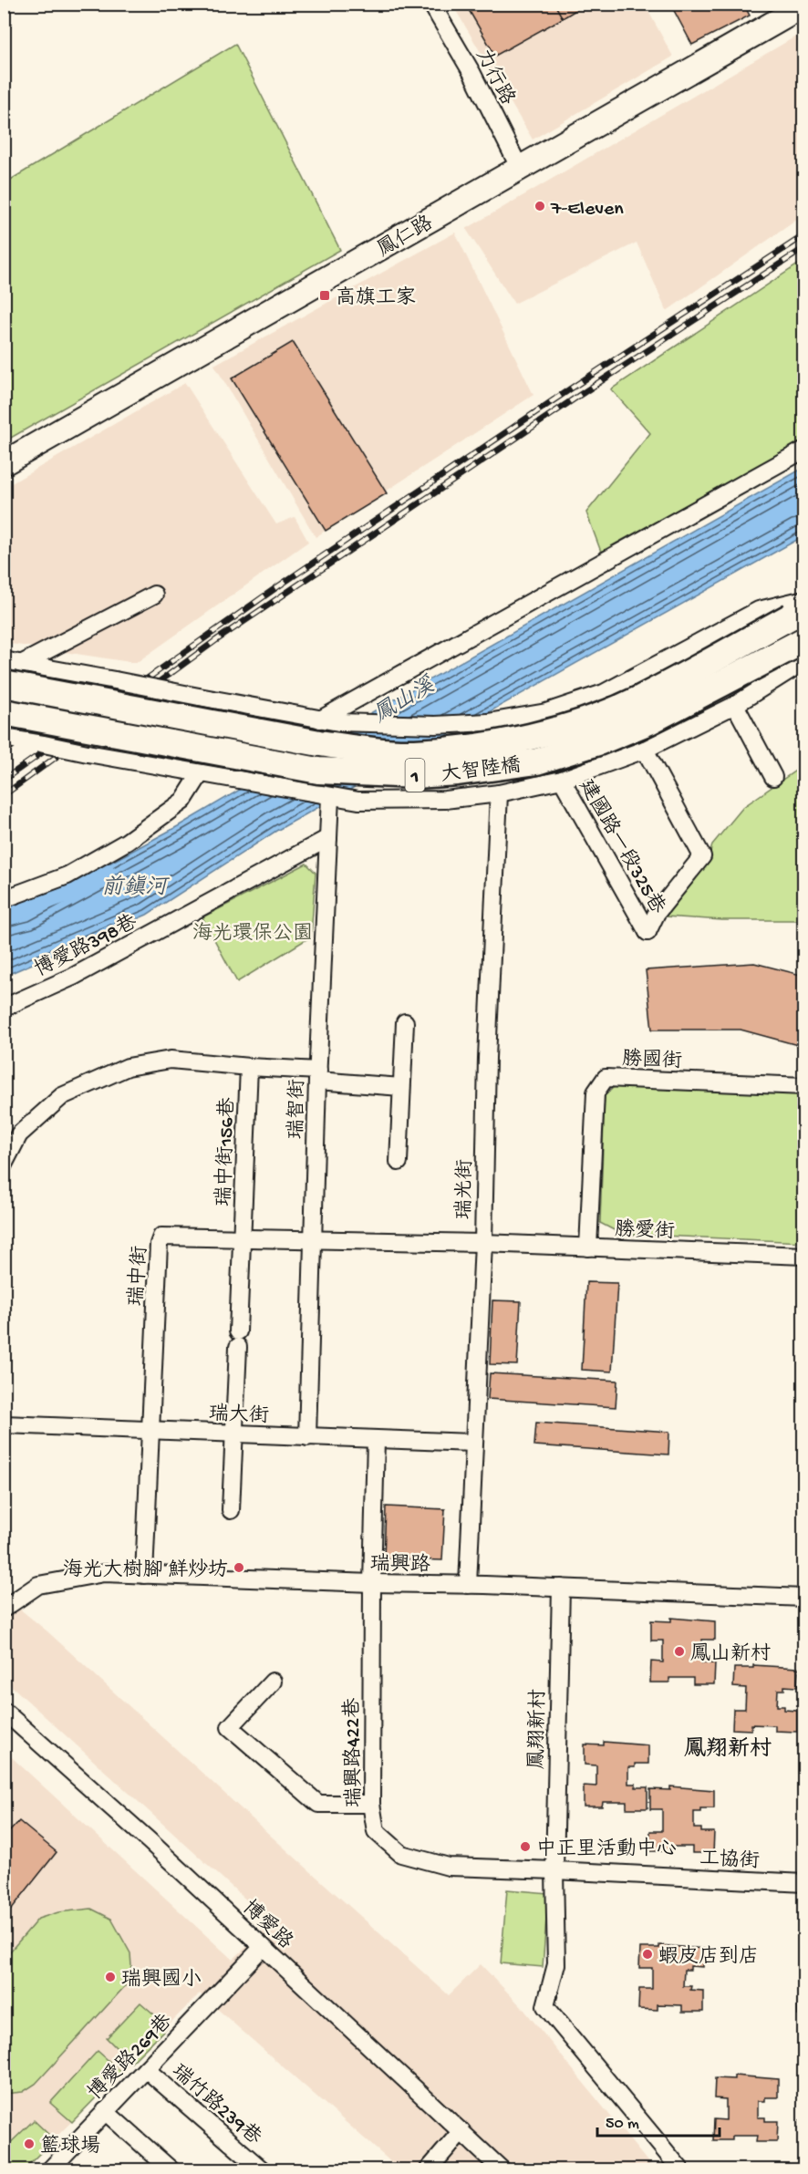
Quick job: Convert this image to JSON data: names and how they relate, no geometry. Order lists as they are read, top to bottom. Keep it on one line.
{"streets":{"main road":["大智陸橋","1"],"street":["力行路","鳳仁路","建國路一段325巷","博愛路398巷","勝國街","瑞智街","瑞中街156巷","瑞光街","勝愛街","瑞中街","瑞大街","瑞興路","鳳翔新村","瑞興路422巷","工協街","博愛路","博愛路269巷","瑞竹路239巷"]},"crossings":[["力行路","鳳仁路"],["勝國街","勝愛街"],["瑞智街","瑞中街156巷"],["瑞智街","瑞中街"],["瑞智街","瑞大街"],["瑞中街156巷","瑞中街"],["瑞中街156巷","瑞大街"],["瑞光街","勝愛街"],["瑞光街","瑞中街"],["瑞光街","瑞大街"],["瑞光街","瑞興路"],["勝愛街","瑞中街"],["瑞中街","瑞大街"],["瑞中街","瑞興路"],["瑞大街","瑞興路422巷"],["瑞興路","鳳翔新村"],["瑞興路","瑞興路422巷"],["鳳翔新村","瑞興路422巷"],["鳳翔新村","工協街"],["瑞興路422巷","工協街"],["博愛路","博愛路269巷"],["博愛路269巷","瑞竹路239巷"]],"districts":["鳳翔新村"],"water":["鳳山溪","前鎮河"],"parks":["海光環保公園"],"places":{"other":["7-Eleven","海光大樹腳 鮮炒坊","鳳山新村","中正里活動中心","蝦皮店到店","瑞興國小","籃球場"],"transit":["高旗工家"]},"scale_bar":"50 m"}
